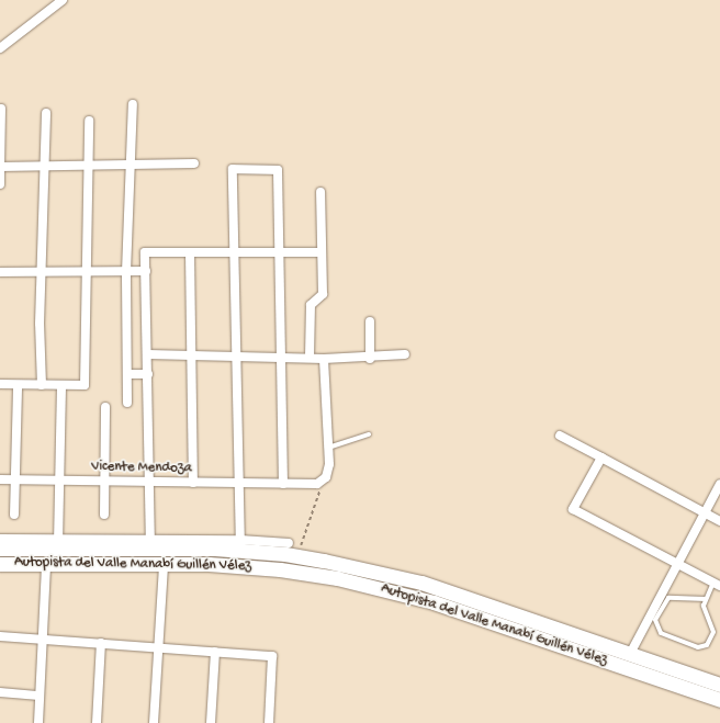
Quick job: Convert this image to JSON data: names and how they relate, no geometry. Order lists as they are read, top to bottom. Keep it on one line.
{"streets":{"main road":["Autopista del Valle Manabí Guillén Vélez"],"street":["Vicente Mendoza"]}}
